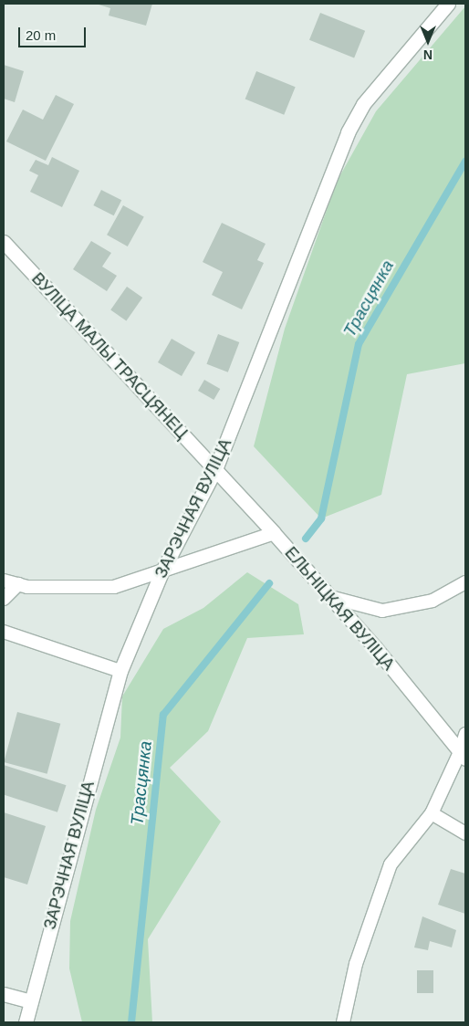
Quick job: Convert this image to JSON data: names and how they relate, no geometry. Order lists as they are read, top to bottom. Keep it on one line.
{"streets":{"street":["ВУЛІЦА МАЛЫ ТРАСЦЯНЕЦ","ЗАРЭЧНАЯ ВУЛІЦА","ЕЛЬНІЦКАЯ ВУЛІЦА"]},"crossings":[["ВУЛІЦА МАЛЫ ТРАСЦЯНЕЦ","ЗАРЭЧНАЯ ВУЛІЦА"],["ВУЛІЦА МАЛЫ ТРАСЦЯНЕЦ","ЕЛЬНІЦКАЯ ВУЛІЦА"],["ЗАРЭЧНАЯ ВУЛІЦА","ЕЛЬНІЦКАЯ ВУЛІЦА"]],"water":["Трасцянка"],"scale_bar":"20 m","north":"bottom"}
